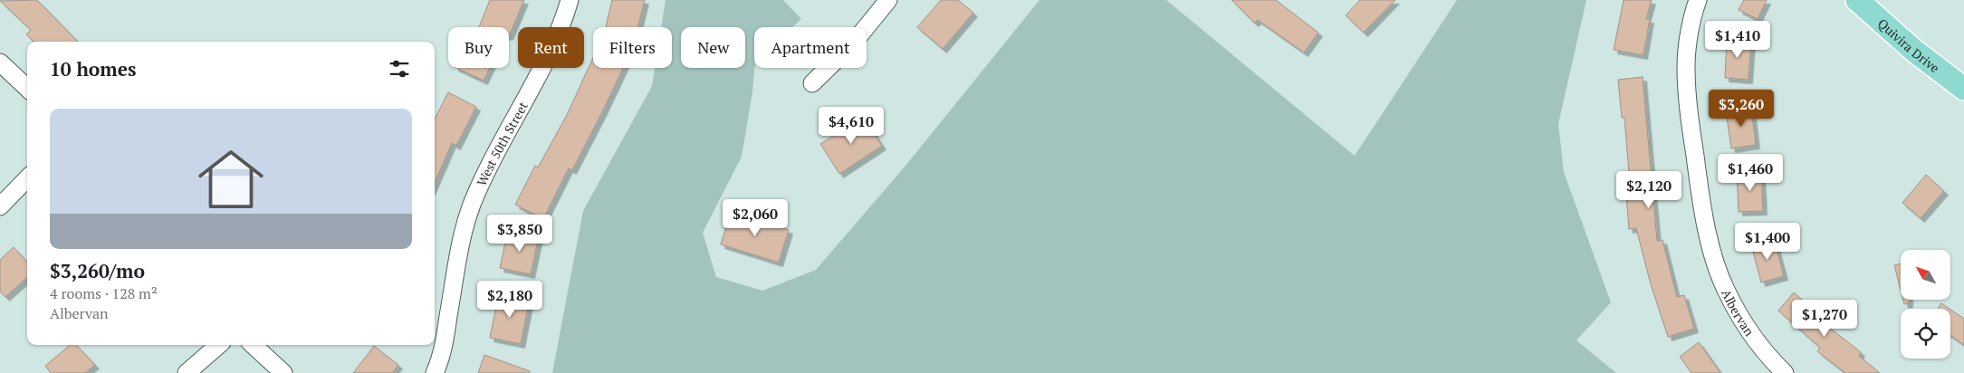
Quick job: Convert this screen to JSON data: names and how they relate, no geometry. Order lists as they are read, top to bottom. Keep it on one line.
{"streets":{"main road":["Quivira Drive"],"street":["West 50th Street","Albervan"]},"north":"top left","page":{"price":["$1,410","$3,260","$4,610","$1,460","$2,120","$2,060","$3,850","$1,400","$2,180","$1,270"],"chip":["Buy","Rent","Filters","New","Apartment"],"heading":"10 homes","list":[{"name":"$3,260/mo","note":"4 rooms · 128 m² · Albervan"}]}}
